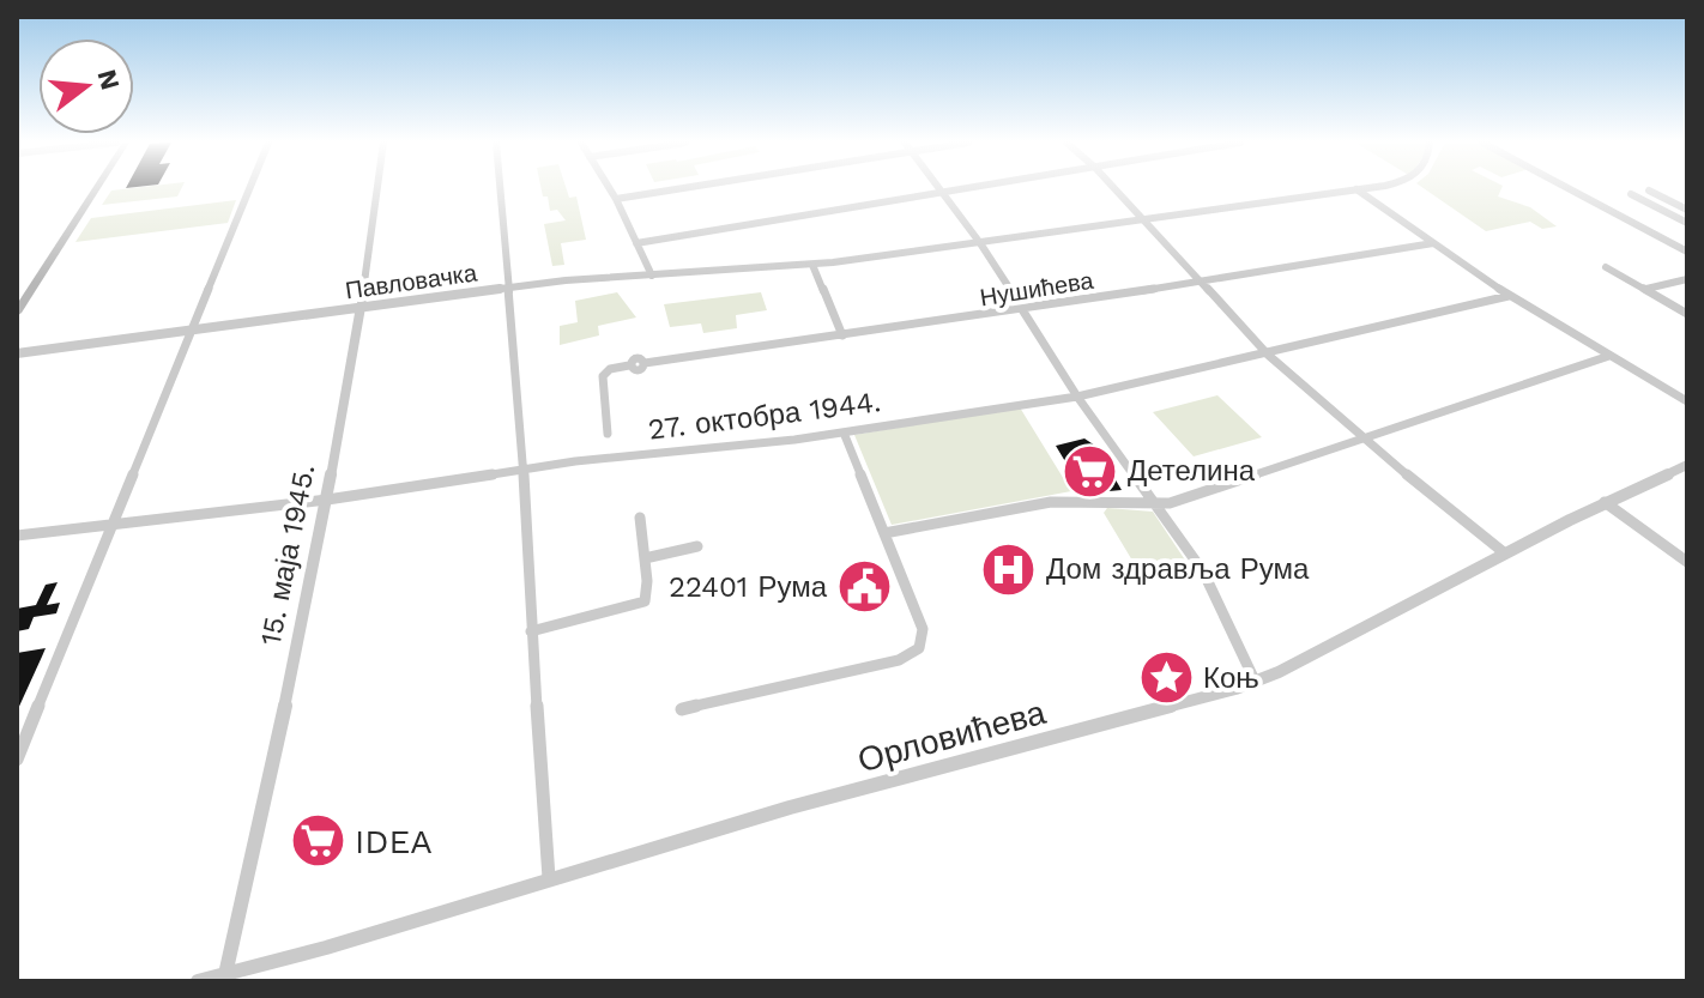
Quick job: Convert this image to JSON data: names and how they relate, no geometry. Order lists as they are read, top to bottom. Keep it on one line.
{"streets":{"street":["Павловачка","Нушићева","27. октобра 1944.","15. маја 1945.","Орловићева"]},"crossings":[["Павловачка","15. маја 1945."],["27. октобра 1944.","15. маја 1945."],["15. маја 1945.","Орловићева"]],"places":{"supermarket":["Детелина","IDEA"],"hospital":["Дом здравља Рума"],"public building":["22401 Рума"],"place":["Коњ"]},"north":"right"}
